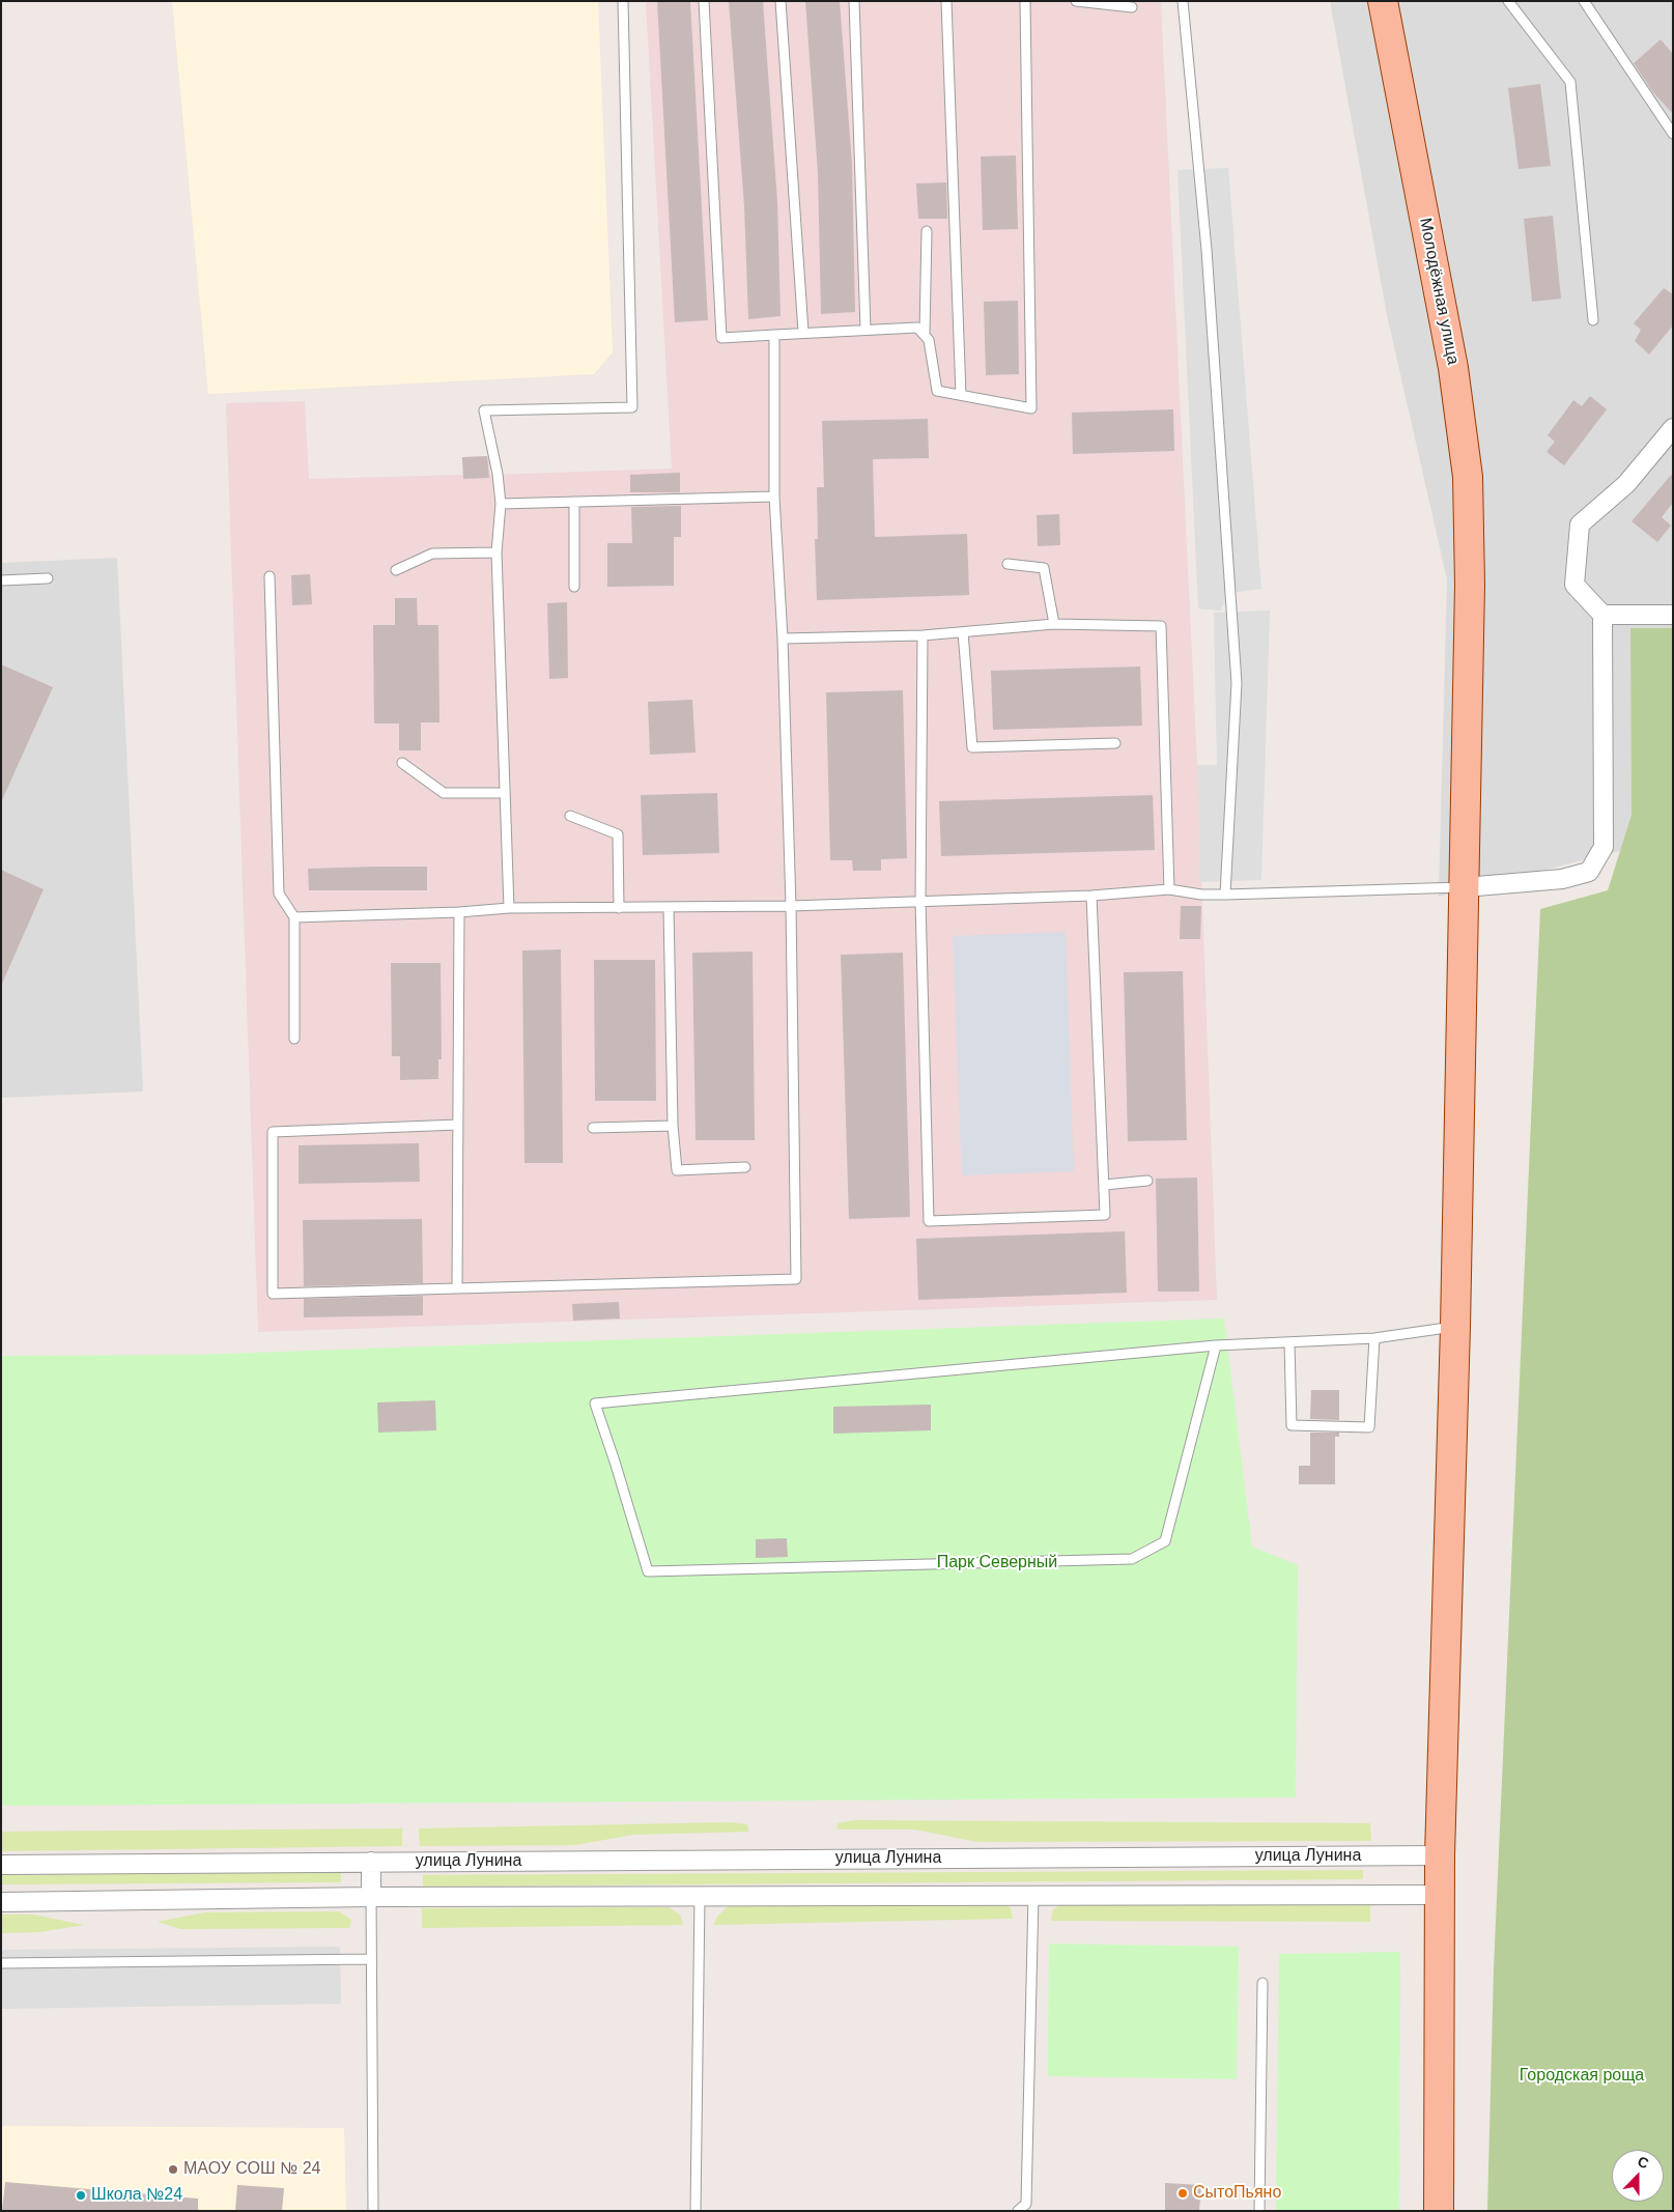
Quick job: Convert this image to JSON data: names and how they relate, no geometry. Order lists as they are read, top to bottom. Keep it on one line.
{"streets":{"main road":["Молодёжная улица"],"street":["улица Лунина"]},"crossings":[["Молодёжная улица","улица Лунина"]],"parks":["Парк Северный","Городская роща"],"places":["МАОУ СОШ № 24","СытоПьяно","Школа №24"],"north":"top"}
